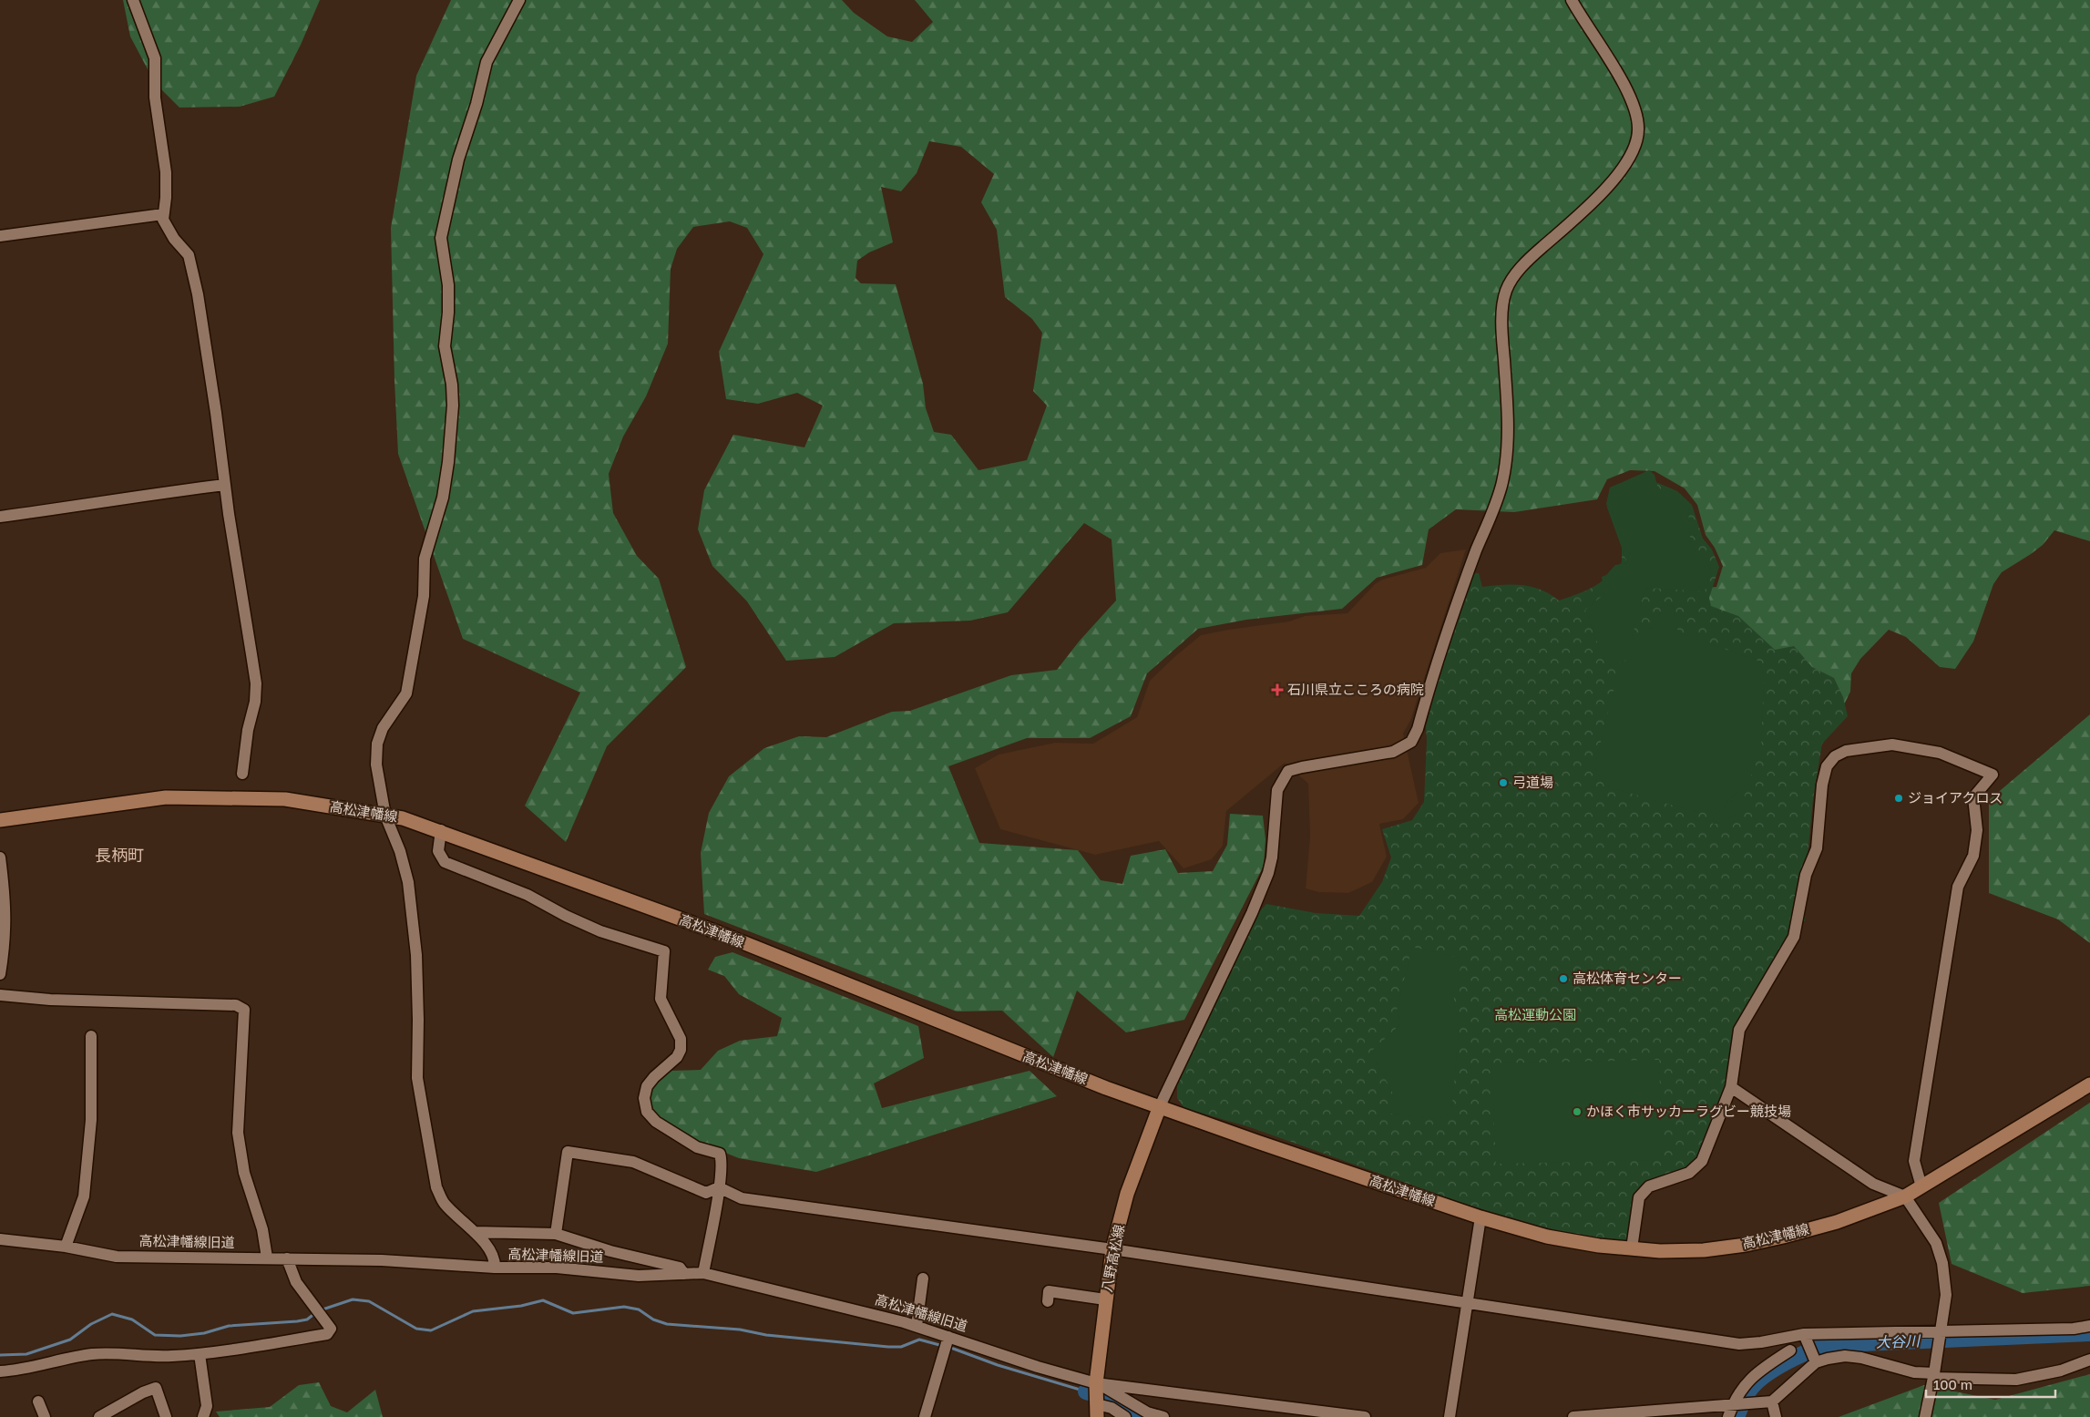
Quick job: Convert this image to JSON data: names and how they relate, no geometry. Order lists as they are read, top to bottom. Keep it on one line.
{"streets":{"main road":["高松津幡線","八野高松線"],"street":["高松津幡線旧道"]},"crossings":[["高松津幡線","八野高松線"],["高松津幡線旧道","八野高松線"]],"districts":["長柄町"],"water":["大谷川"],"parks":["高松運動公園"],"places":{"health":["石川県立こころの病院"],"other":["弓道場","ジョイアクロス","高松体育センター","かほく市サッカーラグビー競技場"]},"scale_bar":"100 m"}
